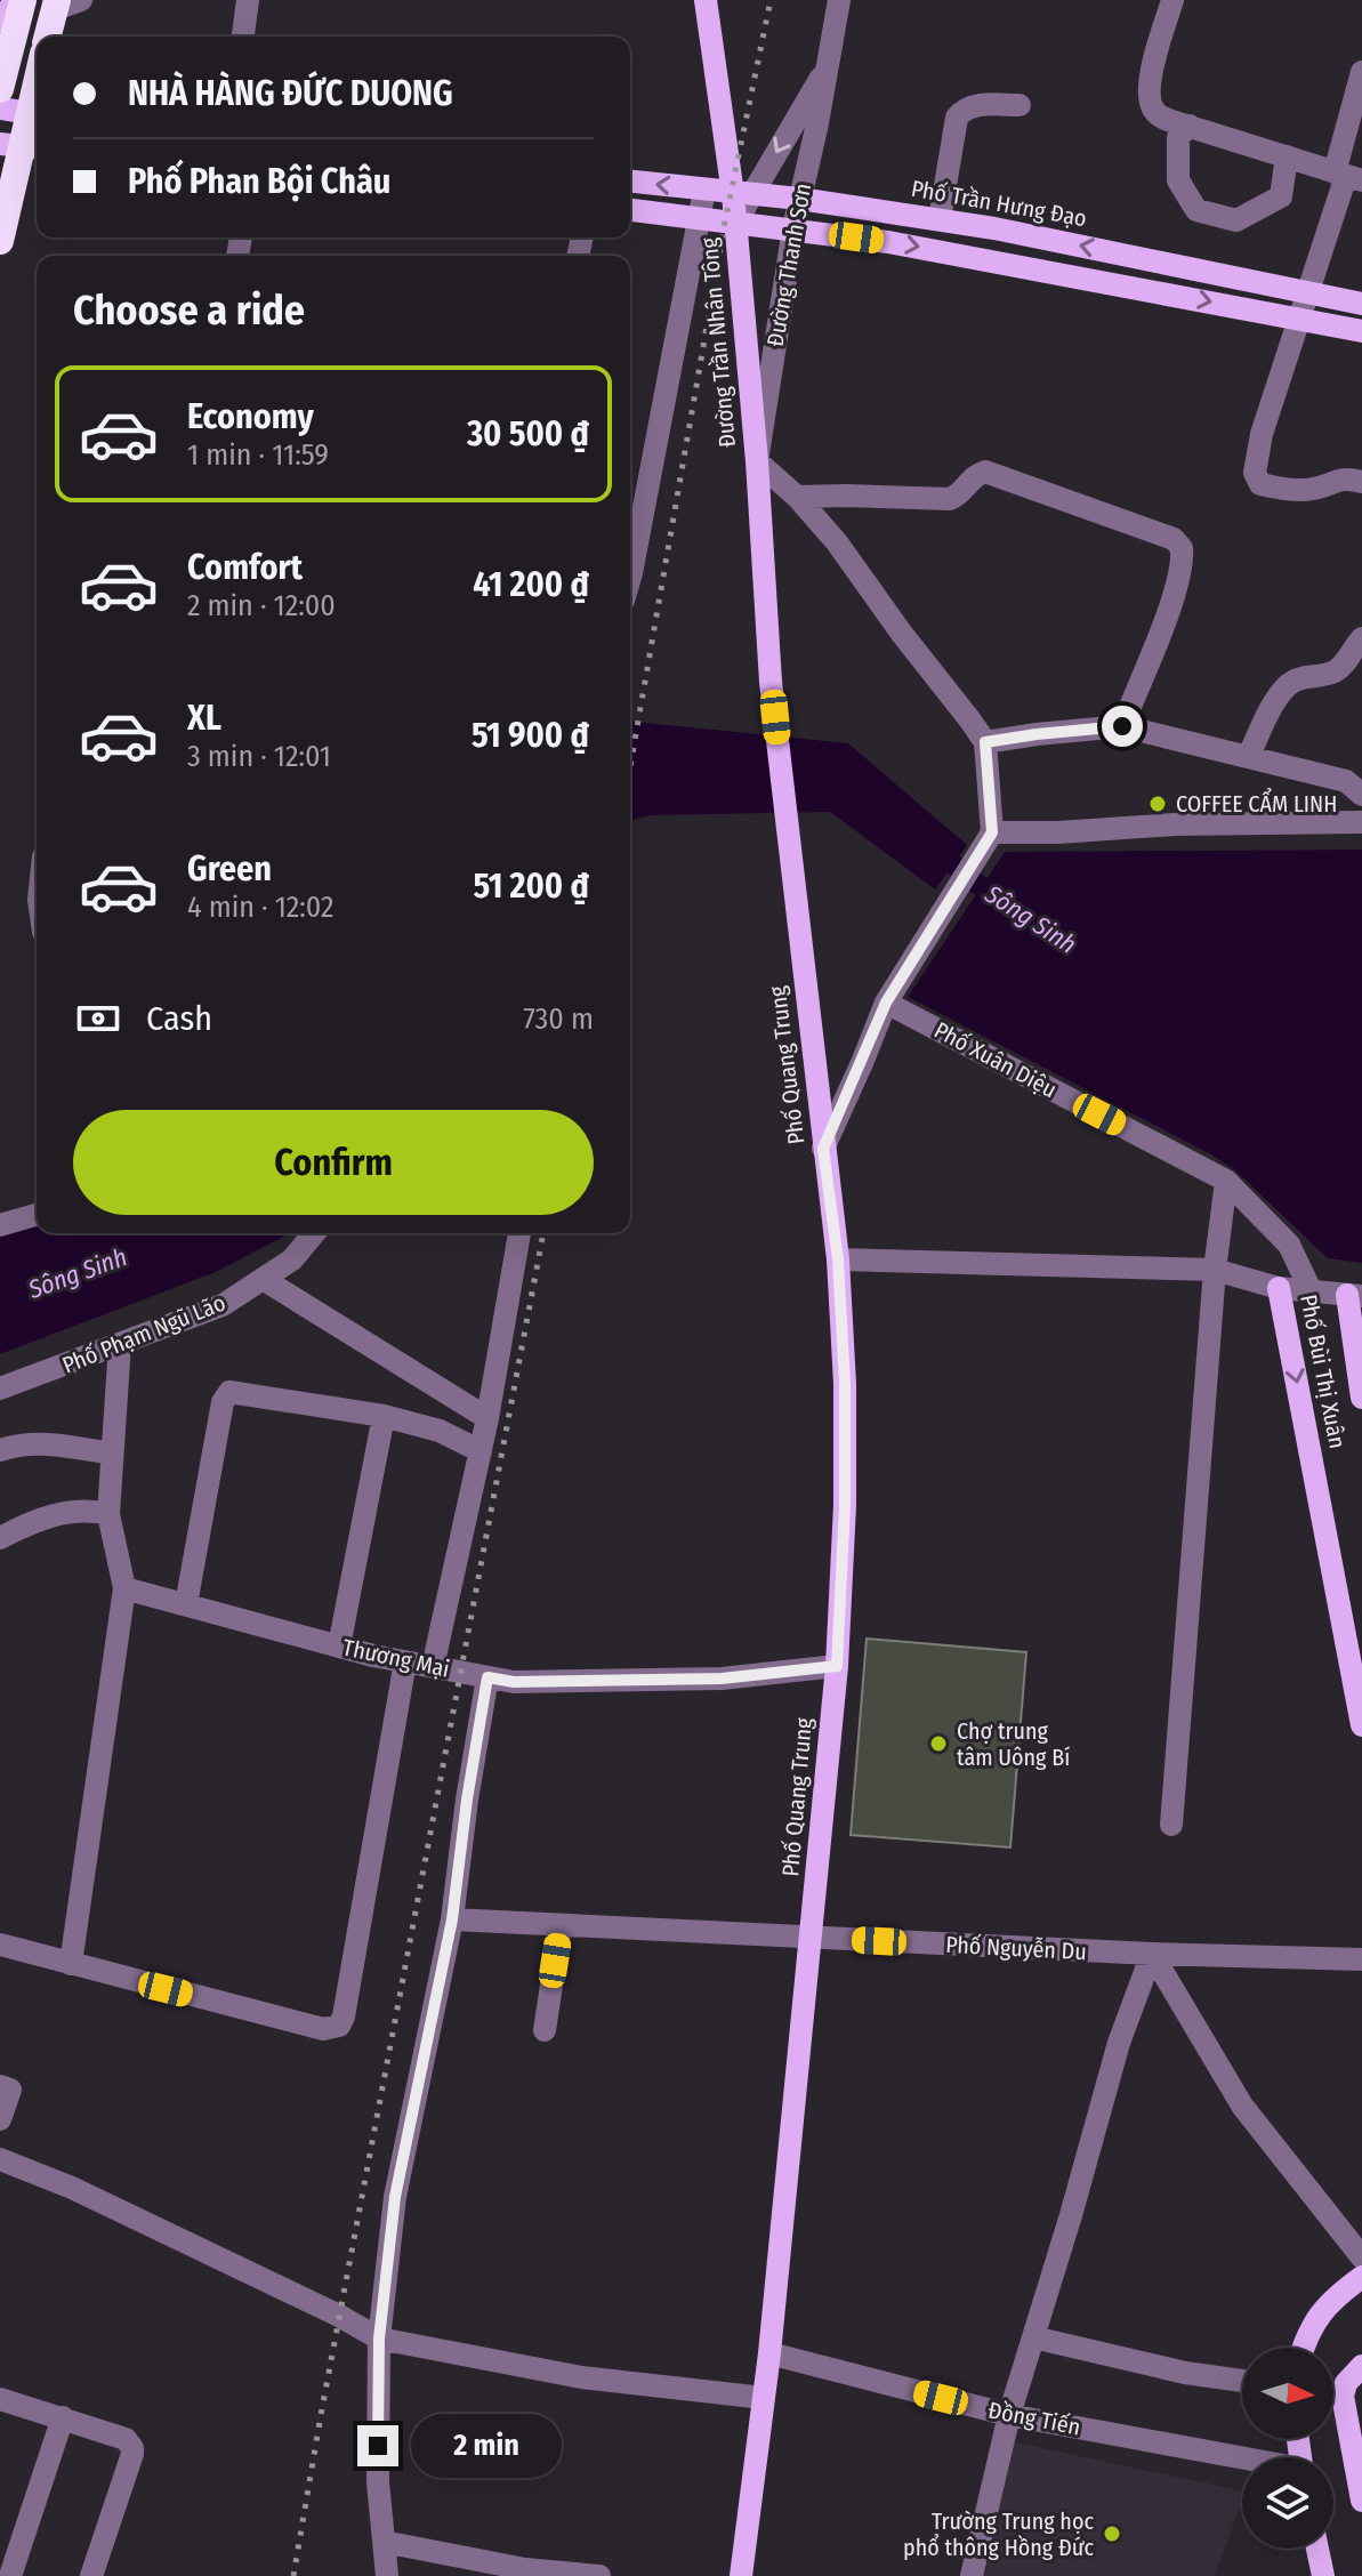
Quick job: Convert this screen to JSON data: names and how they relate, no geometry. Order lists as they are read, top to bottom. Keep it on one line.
{"streets":{"main road":["Phố Trần Hưng Đạo","Đường Trần Nhân Tông","Phố Quang Trung","Phố Bùi Thị Xuân"],"street":["Đường Thanh Sơn","Phố Xuân Diệu","Phố Phạm Ngũ Lão","Thương Mại","Phố Nguyễn Du","Đồng Tiến"]},"crossings":[["Phố Trần Hưng Đạo","Đường Thanh Sơn"],["Phố Trần Hưng Đạo","Đường Trần Nhân Tông"],["Đường Thanh Sơn","Đường Trần Nhân Tông"],["Đường Trần Nhân Tông","Phố Quang Trung"],["Phố Xuân Diệu","Phố Bùi Thị Xuân"],["Phố Quang Trung","Thương Mại"],["Phố Quang Trung","Phố Nguyễn Du"],["Phố Quang Trung","Đồng Tiến"]],"water":["Sông Sinh"],"places":["COFFEE CẨM LINH","Chợ trung tâm Uông Bí","Trường Trung học phổ thông Hồng Đức"],"north":"right","page":{"banner":["NHÀ HÀNG ĐỨC DUONG","Phố Phan Bội Châu"],"heading":"Choose a ride","list":[{"name":"Economy","note":"1 min · 11:59","value":"30 500 ₫"},{"name":"Comfort","note":"2 min · 12:00","value":"41 200 ₫"},{"name":"XL","note":"3 min · 12:01","value":"51 900 ₫"},{"name":"Green","note":"4 min · 12:02","value":"51 200 ₫"}],"pay":["Cash","730 m"],"buttons":"Confirm","bubble":"2 min"}}
